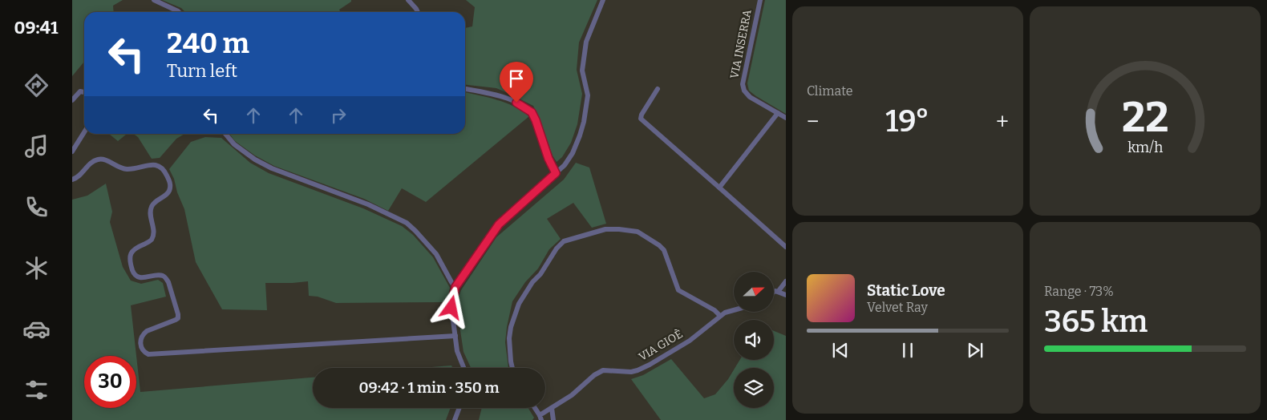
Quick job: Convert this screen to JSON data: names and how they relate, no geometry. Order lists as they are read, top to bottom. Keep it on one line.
{"streets":{"street":["VIA INSERRA","VIA GIOÈ"]},"north":"right","page":{"tabs":"09:41","tile":["Climate",["Range · 73%","365 km"]],"turn":["240 m","Turn left"],"heat":["−","19°","+"],"song":["Static Love","Velvet Ray"],"limit":"30","trip":"09:42 · 1 min · 350 m","gauge":["22","km/h"]}}
